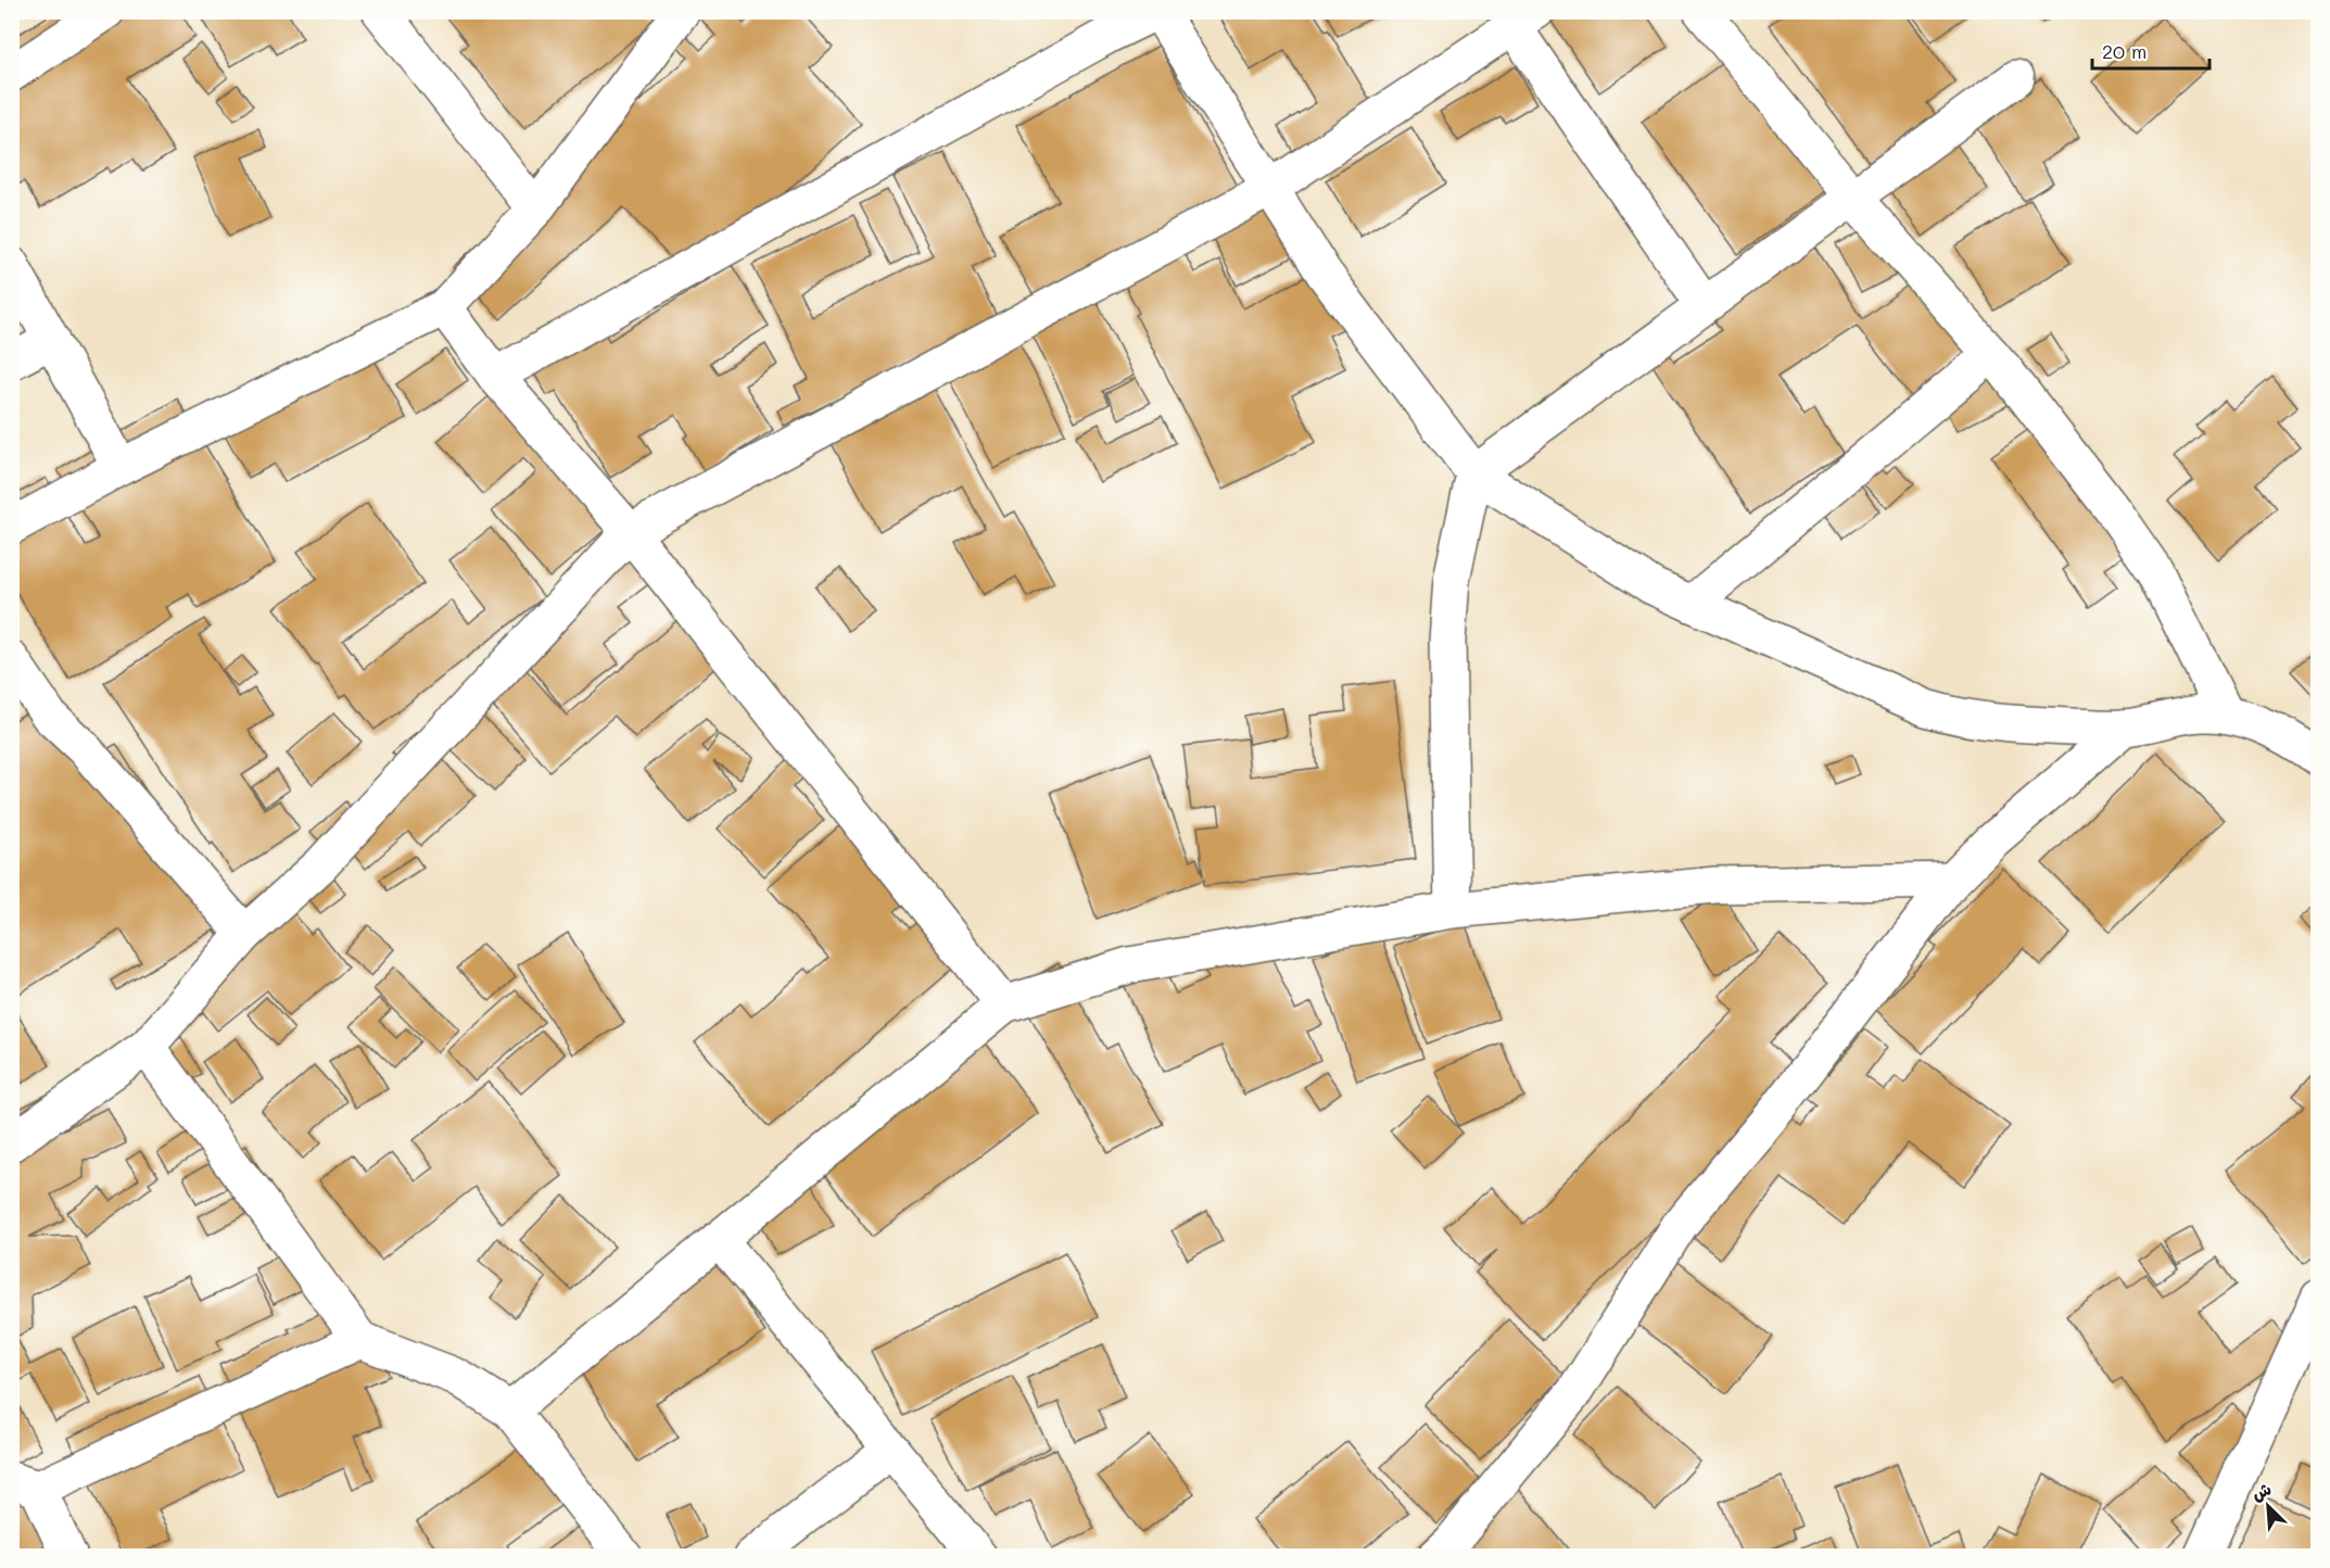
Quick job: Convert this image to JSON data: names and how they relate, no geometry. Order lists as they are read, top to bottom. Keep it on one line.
{"scale_bar":"20 m","north":"top left"}
